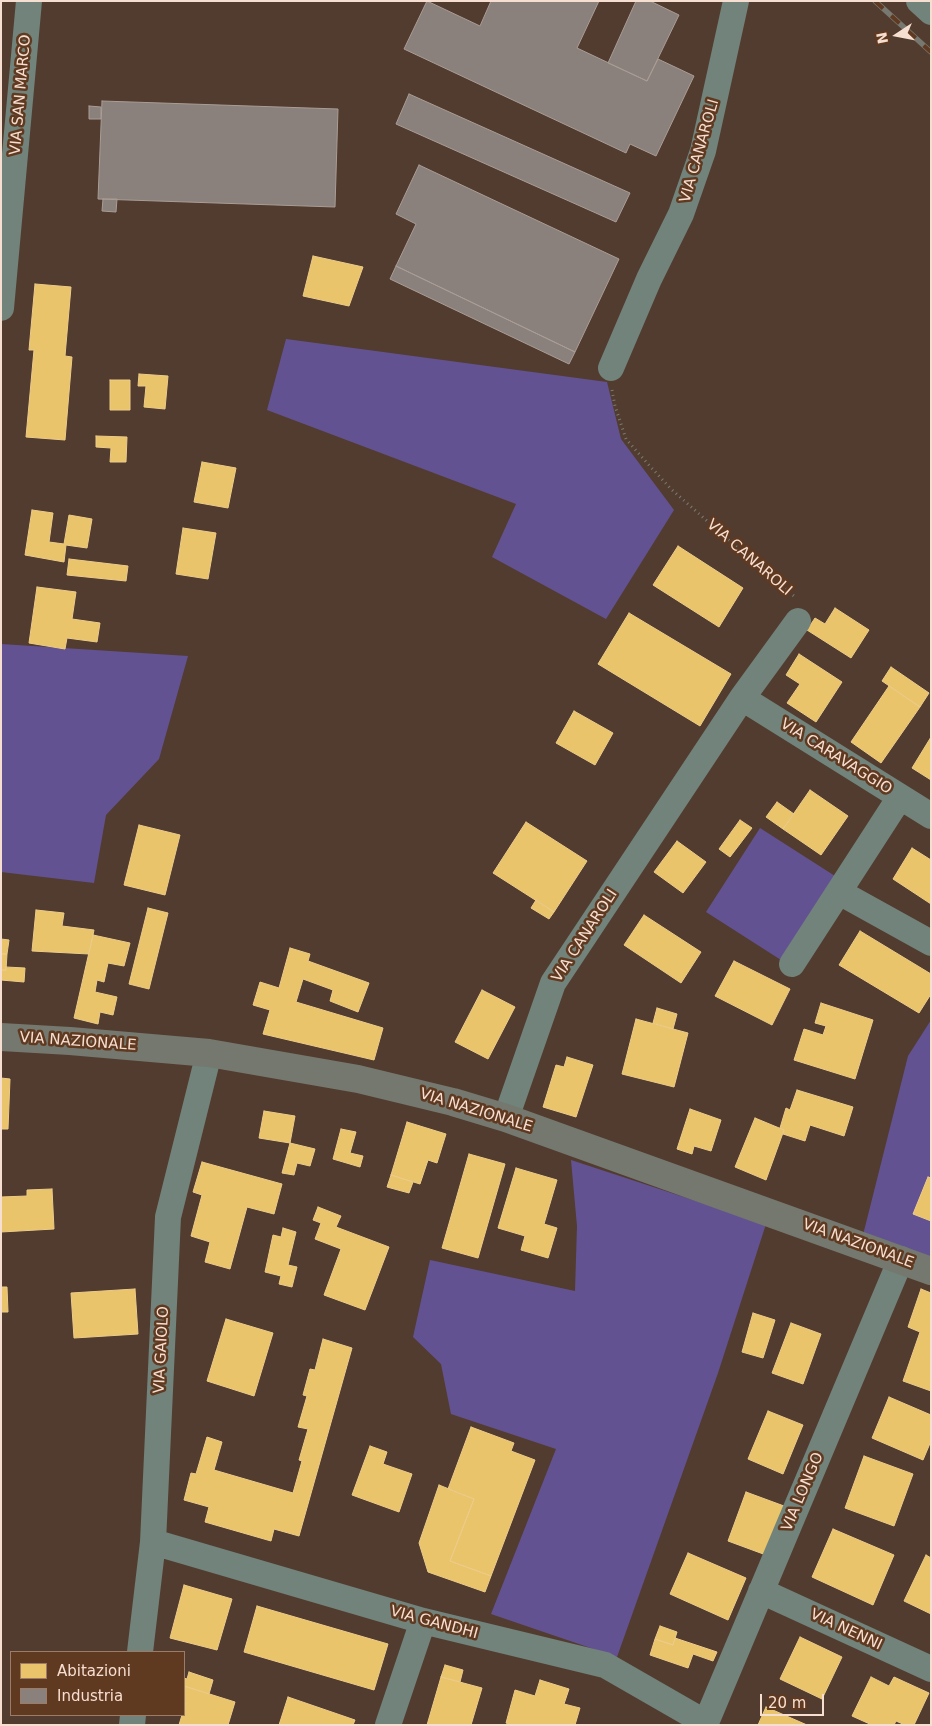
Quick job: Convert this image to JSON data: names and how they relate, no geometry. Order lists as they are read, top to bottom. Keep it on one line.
{"streets":{"main road":["VIA NAZIONALE"],"street":["VIA SAN MARCO","VIA CANAROLI","VIA CARAVAGGIO","VIA GAIOLO","VIA LONGO","VIA GANDHI","VIA NENNI"]},"crossings":[["VIA CANAROLI","VIA CARAVAGGIO"],["VIA CANAROLI","VIA NAZIONALE"],["VIA NAZIONALE","VIA GAIOLO"],["VIA NAZIONALE","VIA LONGO"],["VIA GAIOLO","VIA GANDHI"],["VIA LONGO","VIA GANDHI"],["VIA LONGO","VIA NENNI"]],"legend":["Abitazioni","Industria"],"scale_bar":"20 m","north":"left"}
